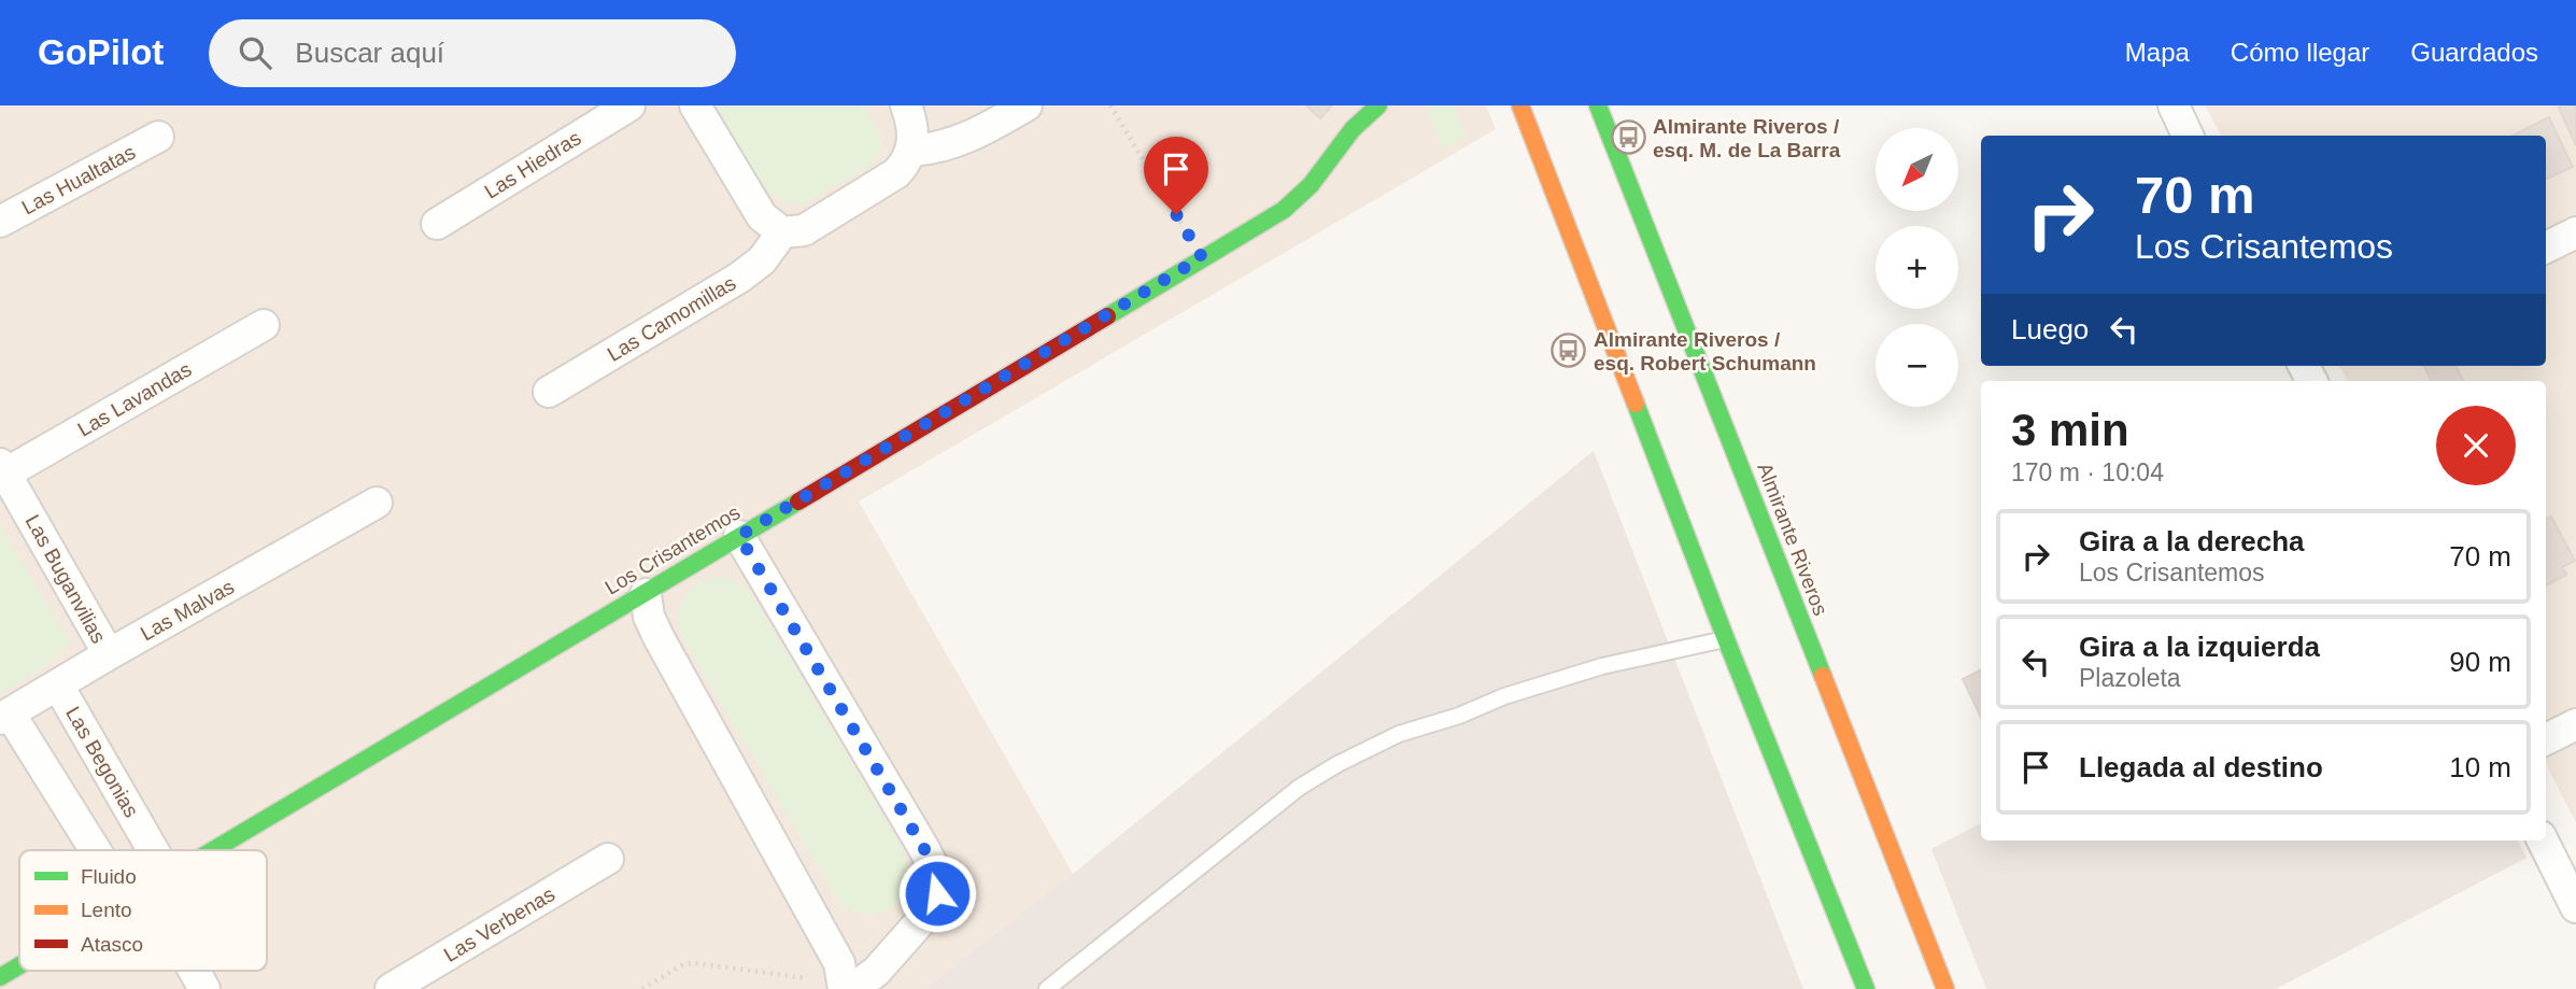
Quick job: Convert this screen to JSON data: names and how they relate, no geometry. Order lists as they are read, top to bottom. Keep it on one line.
{"streets":{"main road":["Almirante Riveros","Los Crisantemos"],"street":["Las Hiedras","Las Hualtatas","Las Camomillas","Las Lavandas","Las Buganvilias","Las Malvas","Las Begonias","Las Verbenas"]},"crossings":[["Las Lavandas","Las Buganvilias"],["Las Buganvilias","Las Malvas"],["Las Malvas","Las Begonias"]],"places":{"bus stop":["Almirante Riveros / esq. M. de La Barra","Almirante Riveros / esq. Robert Schumann"]},"legend":["Fluido","Lento","Atasco"],"north":"bottom left","page":{"header":"GoPilot","search":"Buscar aquí","nav":["Mapa","Cómo llegar","Guardados"],"map_buttons":["+","−"],"turn":["70 m","Los Crisantemos"],"then":"Luego","heading":["3 min","170 m · 10:04"],"list":[{"name":"Gira a la derecha","note":"Los Crisantemos","value":"70 m"},{"name":"Gira a la izquierda","note":"Plazoleta","value":"90 m"},{"name":"Llegada al destino","value":"10 m"}]}}
